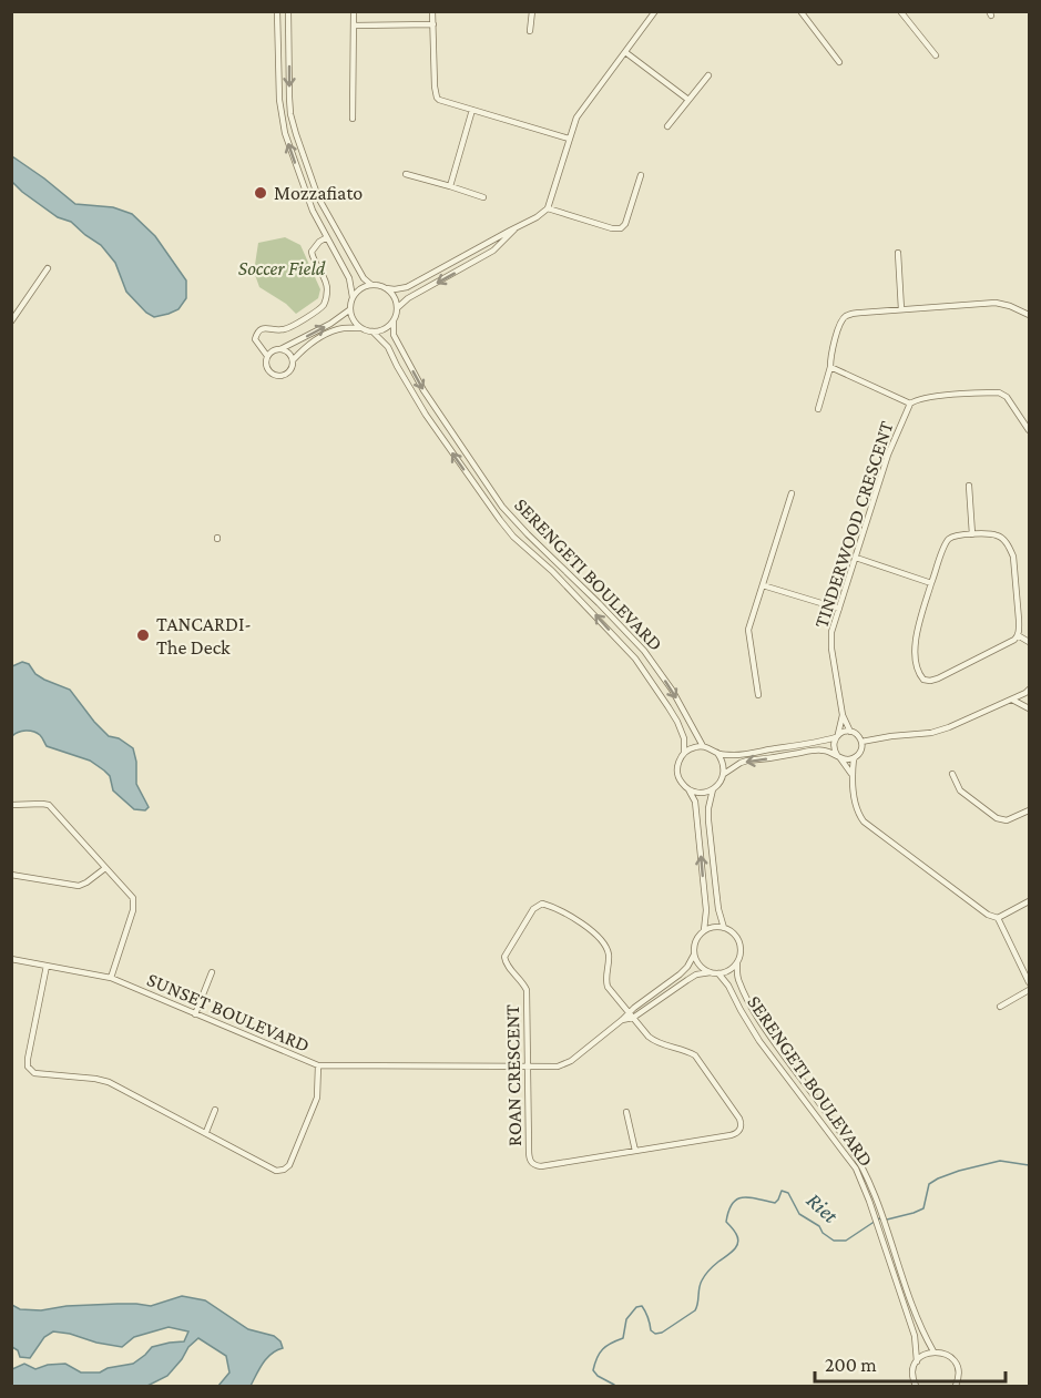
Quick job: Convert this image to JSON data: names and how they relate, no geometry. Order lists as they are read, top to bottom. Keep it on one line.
{"streets":{"street":["TINDERWOOD CRESCENT","SERENGETI BOULEVARD","SUNSET BOULEVARD","ROAN CRESCENT"]},"crossings":[["SUNSET BOULEVARD","ROAN CRESCENT"]],"water":["Riet"],"parks":["Soccer Field"],"places":["Mozzafiato","TANCARDI- The Deck"],"scale_bar":"200 m"}
